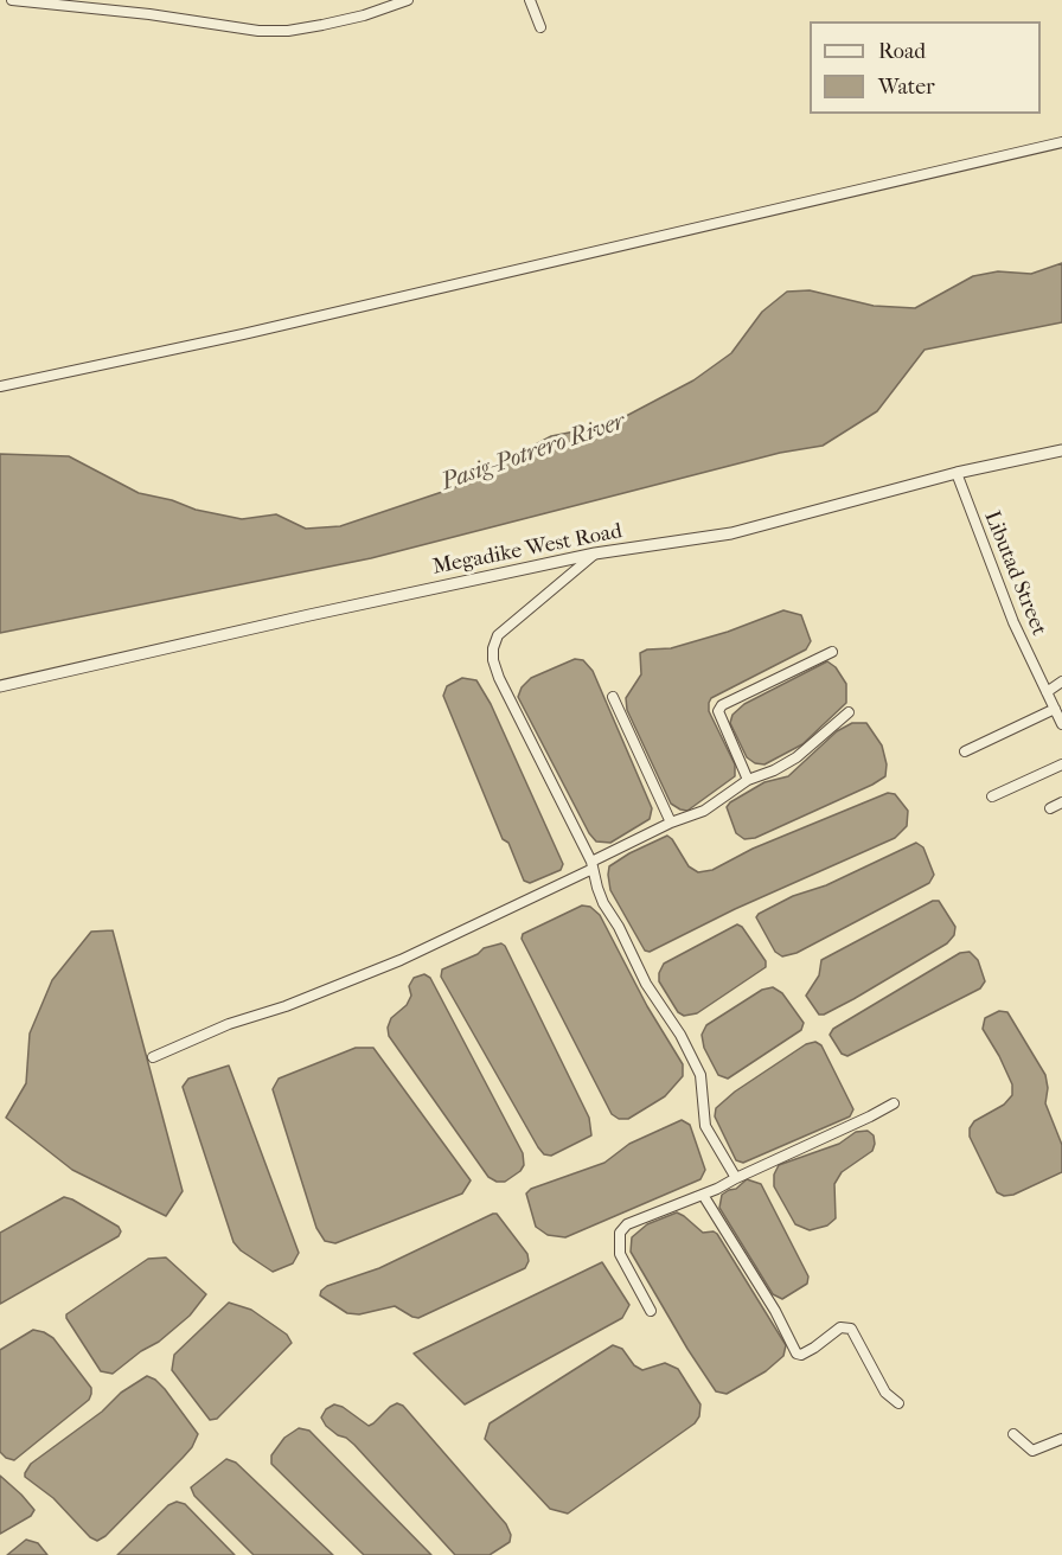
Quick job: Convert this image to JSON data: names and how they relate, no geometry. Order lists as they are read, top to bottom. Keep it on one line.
{"streets":{"street":["Megadike West Road","Libutad Street"]},"crossings":[["Megadike West Road","Libutad Street"]],"water":["Pasig-Potrero River"],"legend":["Road","Water"]}
